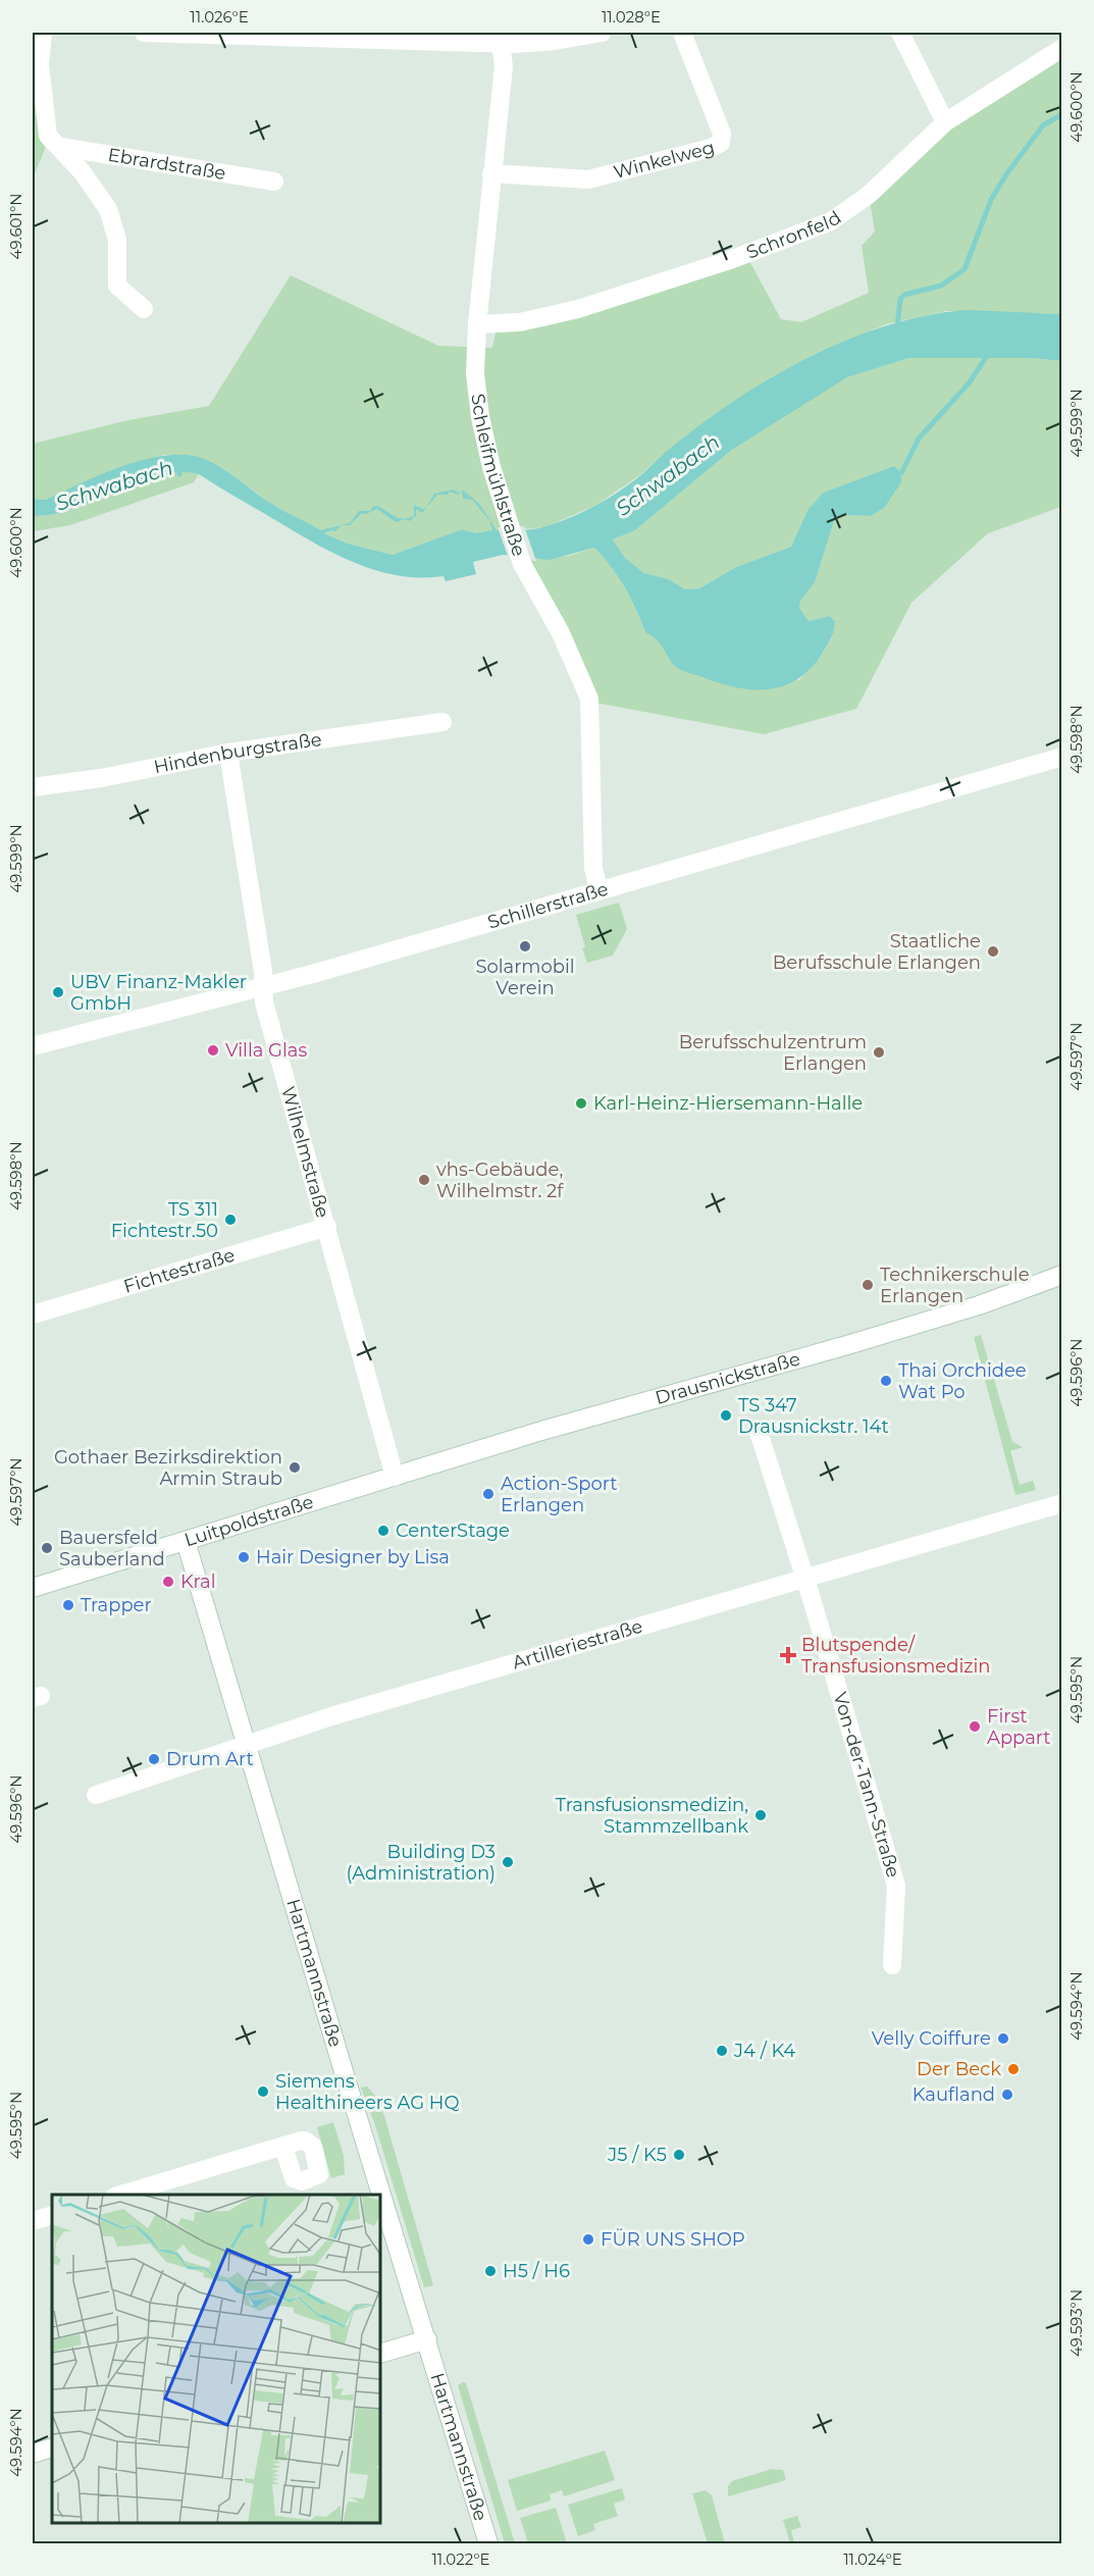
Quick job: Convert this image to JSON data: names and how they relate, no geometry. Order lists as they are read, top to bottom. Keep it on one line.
{"streets":{"street":["Winkelweg","Ebrardstraße","Schronfeld","Schleifmühlstraße","Hindenburgstraße","Schillerstraße","Wilhelmstraße","Fichtestraße","Drausnickstraße","Luitpoldstraße","Artilleriestraße","Von-der-Tann-Straße","Hartmannstraße"]},"crossings":[["Winkelweg","Schleifmühlstraße"],["Schronfeld","Schleifmühlstraße"],["Schleifmühlstraße","Schillerstraße"],["Hindenburgstraße","Wilhelmstraße"],["Schillerstraße","Wilhelmstraße"],["Wilhelmstraße","Fichtestraße"],["Wilhelmstraße","Drausnickstraße"],["Wilhelmstraße","Luitpoldstraße"],["Drausnickstraße","Luitpoldstraße"],["Luitpoldstraße","Hartmannstraße"],["Artilleriestraße","Von-der-Tann-Straße"],["Artilleriestraße","Hartmannstraße"]],"water":["Schwabach"],"places":{"other":["Solarmobil Verein","Staatliche Berufsschule Erlangen","UBV Finanz-Makler GmbH","Villa Glas","Berufsschulzentrum Erlangen","Karl-Heinz-Hiersemann-Halle","vhs-Gebäude, Wilhelmstr. 2f","TS 311 Fichtestr.50","Technikerschule Erlangen","Thai Orchidee Wat Po","TS 347 Drausnickstr. 14t","Gothaer Bezirksdirektion Armin Straub","Action-Sport Erlangen","CenterStage","Bauersfeld Sauberland","Hair Designer by Lisa","Kral","Trapper","First Appart","Drum Art","Transfusionsmedizin, Stammzellbank","Building D3 (Administration)","Velly Coiffure","J4 / K4","Der Beck","Siemens Healthineers AG HQ","Kaufland","J5 / K5","FÜR UNS SHOP","H5 / H6"],"health":["Blutspende/ Transfusionsmedizin"]},"coordinates":["11.026°E","11.028°E","49.600°N","49.601°N","49.599°N","49.598°N","49.597°N","49.596°N","49.595°N","49.594°N","49.593°N","11.022°E","11.024°E"]}
